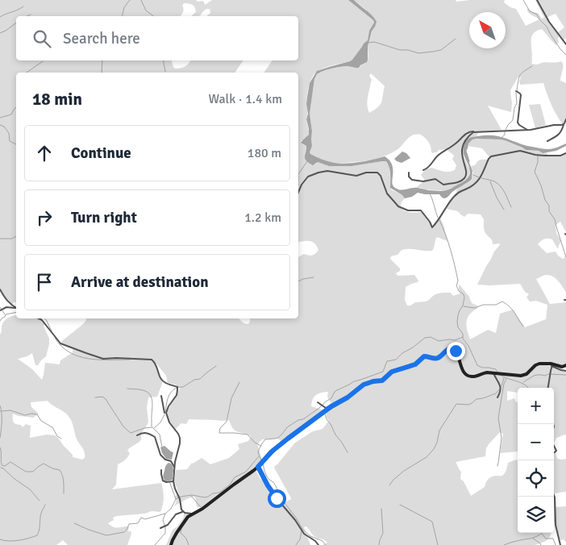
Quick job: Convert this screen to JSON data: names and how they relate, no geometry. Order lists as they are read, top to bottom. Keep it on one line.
{"north":"top left","page":{"search":"Search here","heading":["18 min","Walk · 1.4 km"],"list":[["Continue","180 m"],["Turn right","1.2 km"],"Arrive at destination"],"map_buttons":["+","−"]}}
